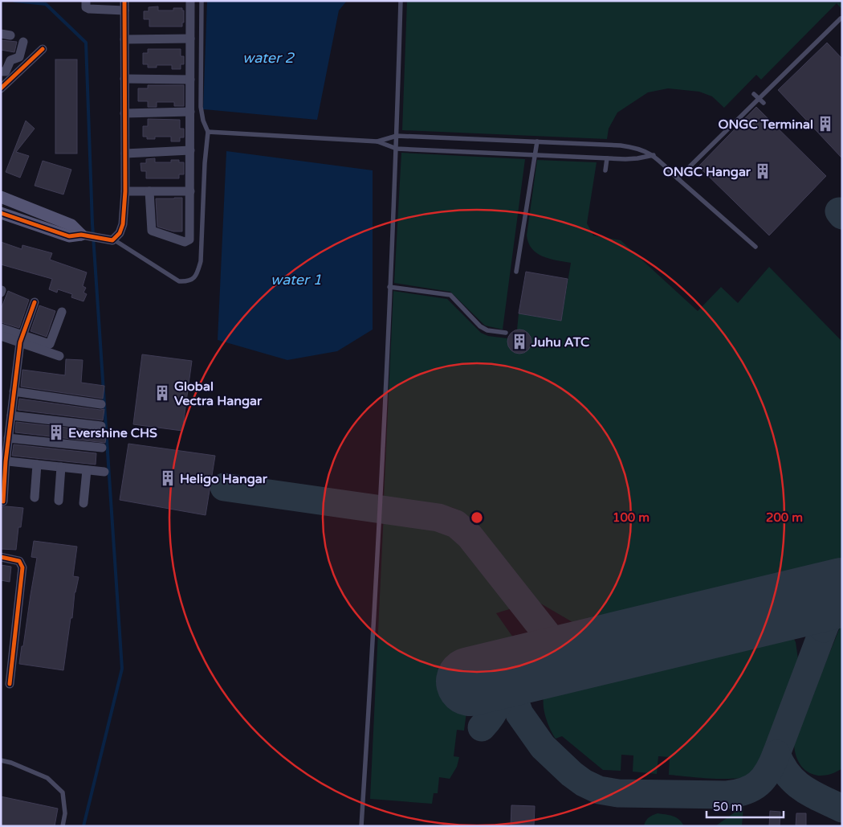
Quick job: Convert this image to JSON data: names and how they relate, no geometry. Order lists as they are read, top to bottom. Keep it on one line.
{"water":["water 2","water 1"],"places":{"building":["ONGC Terminal","ONGC Hangar","Juhu ATC","Global Vectra Hangar","Evershine CHS","Heligo Hangar"]},"scale_bar":"50 m","rings":["100 m","200 m"]}
